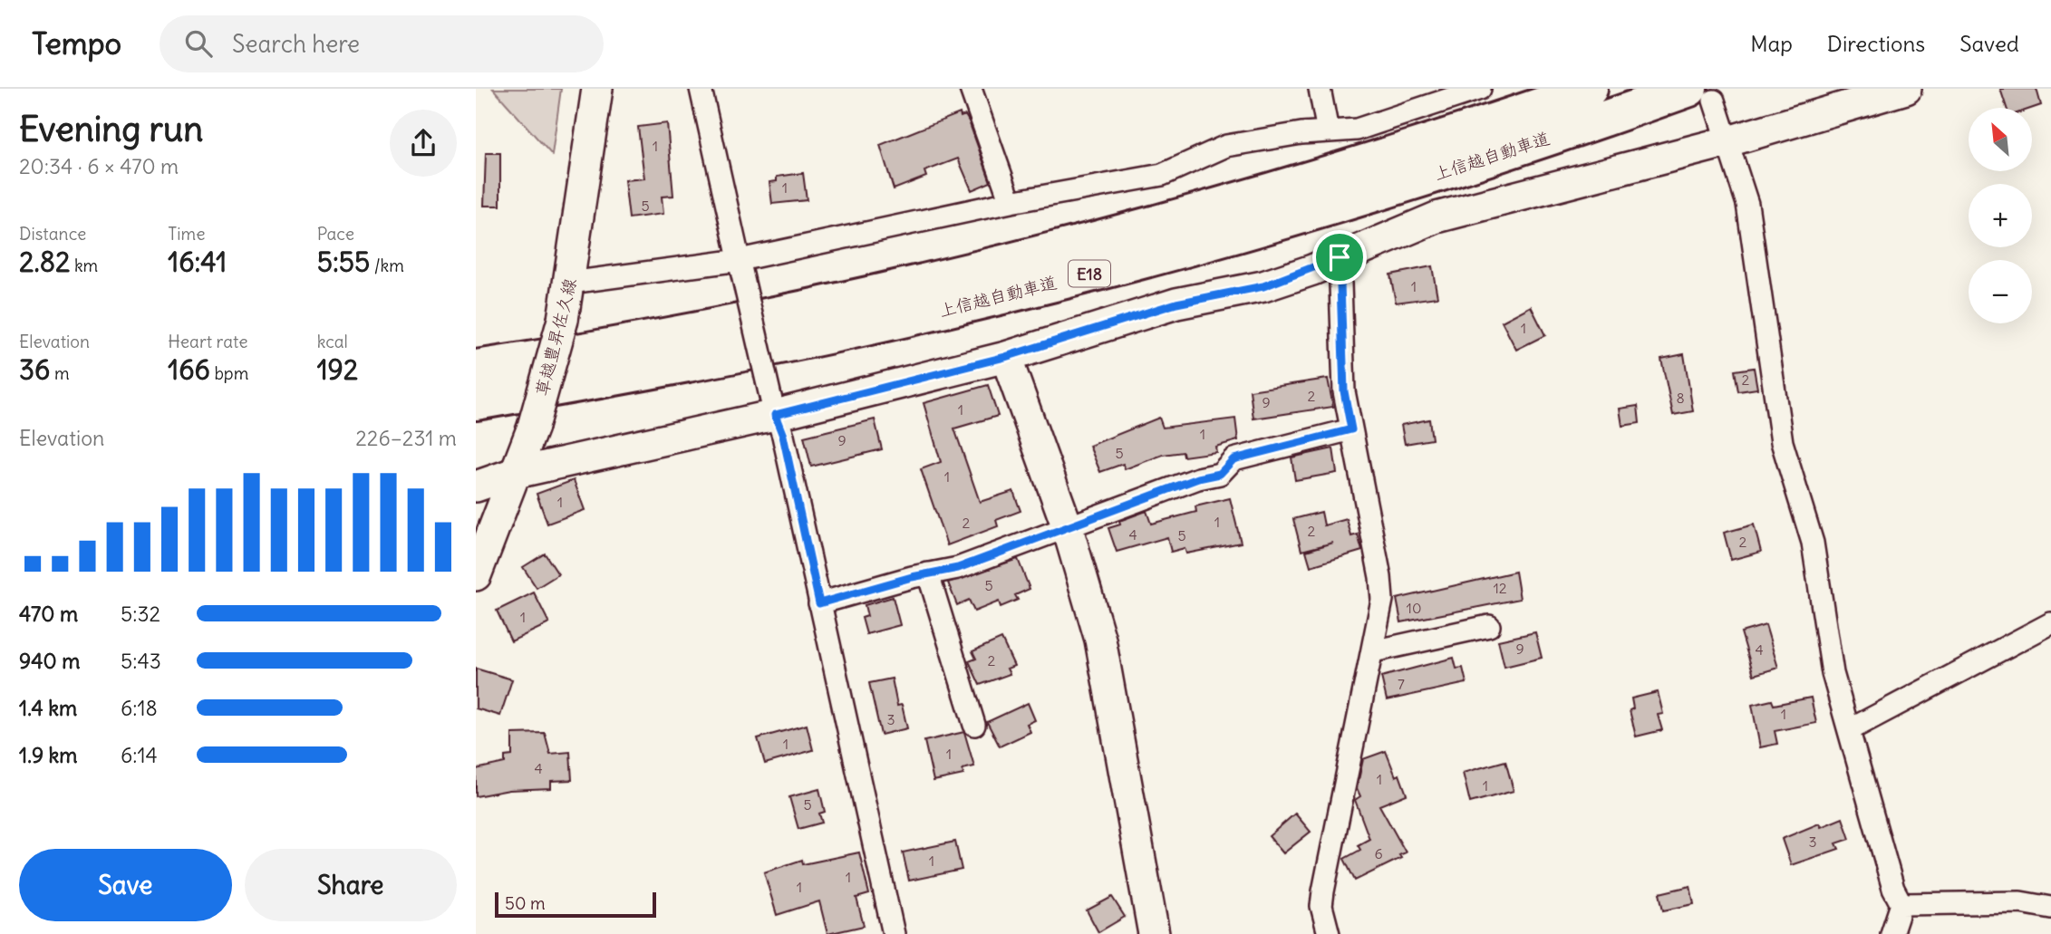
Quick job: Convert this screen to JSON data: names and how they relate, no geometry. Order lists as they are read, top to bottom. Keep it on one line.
{"streets":{"highway":["上信越自動車道","E18"],"street":["草越豊昇佐久線"]},"house_numbers":["1","1","5","1","1","2","2","8","9","1","1","9","5","1","1","1","2","2","4","5","2","5","12","10","1","9","4","2","7","1","3","1","1","4","1","1","5","3","6","1","1","1"],"scale_bar":"50 m","north":"top left","page":{"header":"Tempo","search":"Search here","nav":["Map","Directions","Saved"],"heading":["Evening run","20:34 · 6 × 470 m"],"map_buttons":["+","−"],"stats":[["Distance","2.82 km"],["Time","16:41"],["Pace","5:55 /km"],["Elevation","36 m"],["Heart rate","166 bpm"],["kcal","192"]],"chart":["Elevation","226–231 m"],"list":[{"name":"470 m","note":"5:32"},{"name":"940 m","note":"5:43"},{"name":"1.4 km","note":"6:18"},{"name":"1.9 km","note":"6:14"}],"buttons":["Save","Share"],"scale":"50 m"}}
